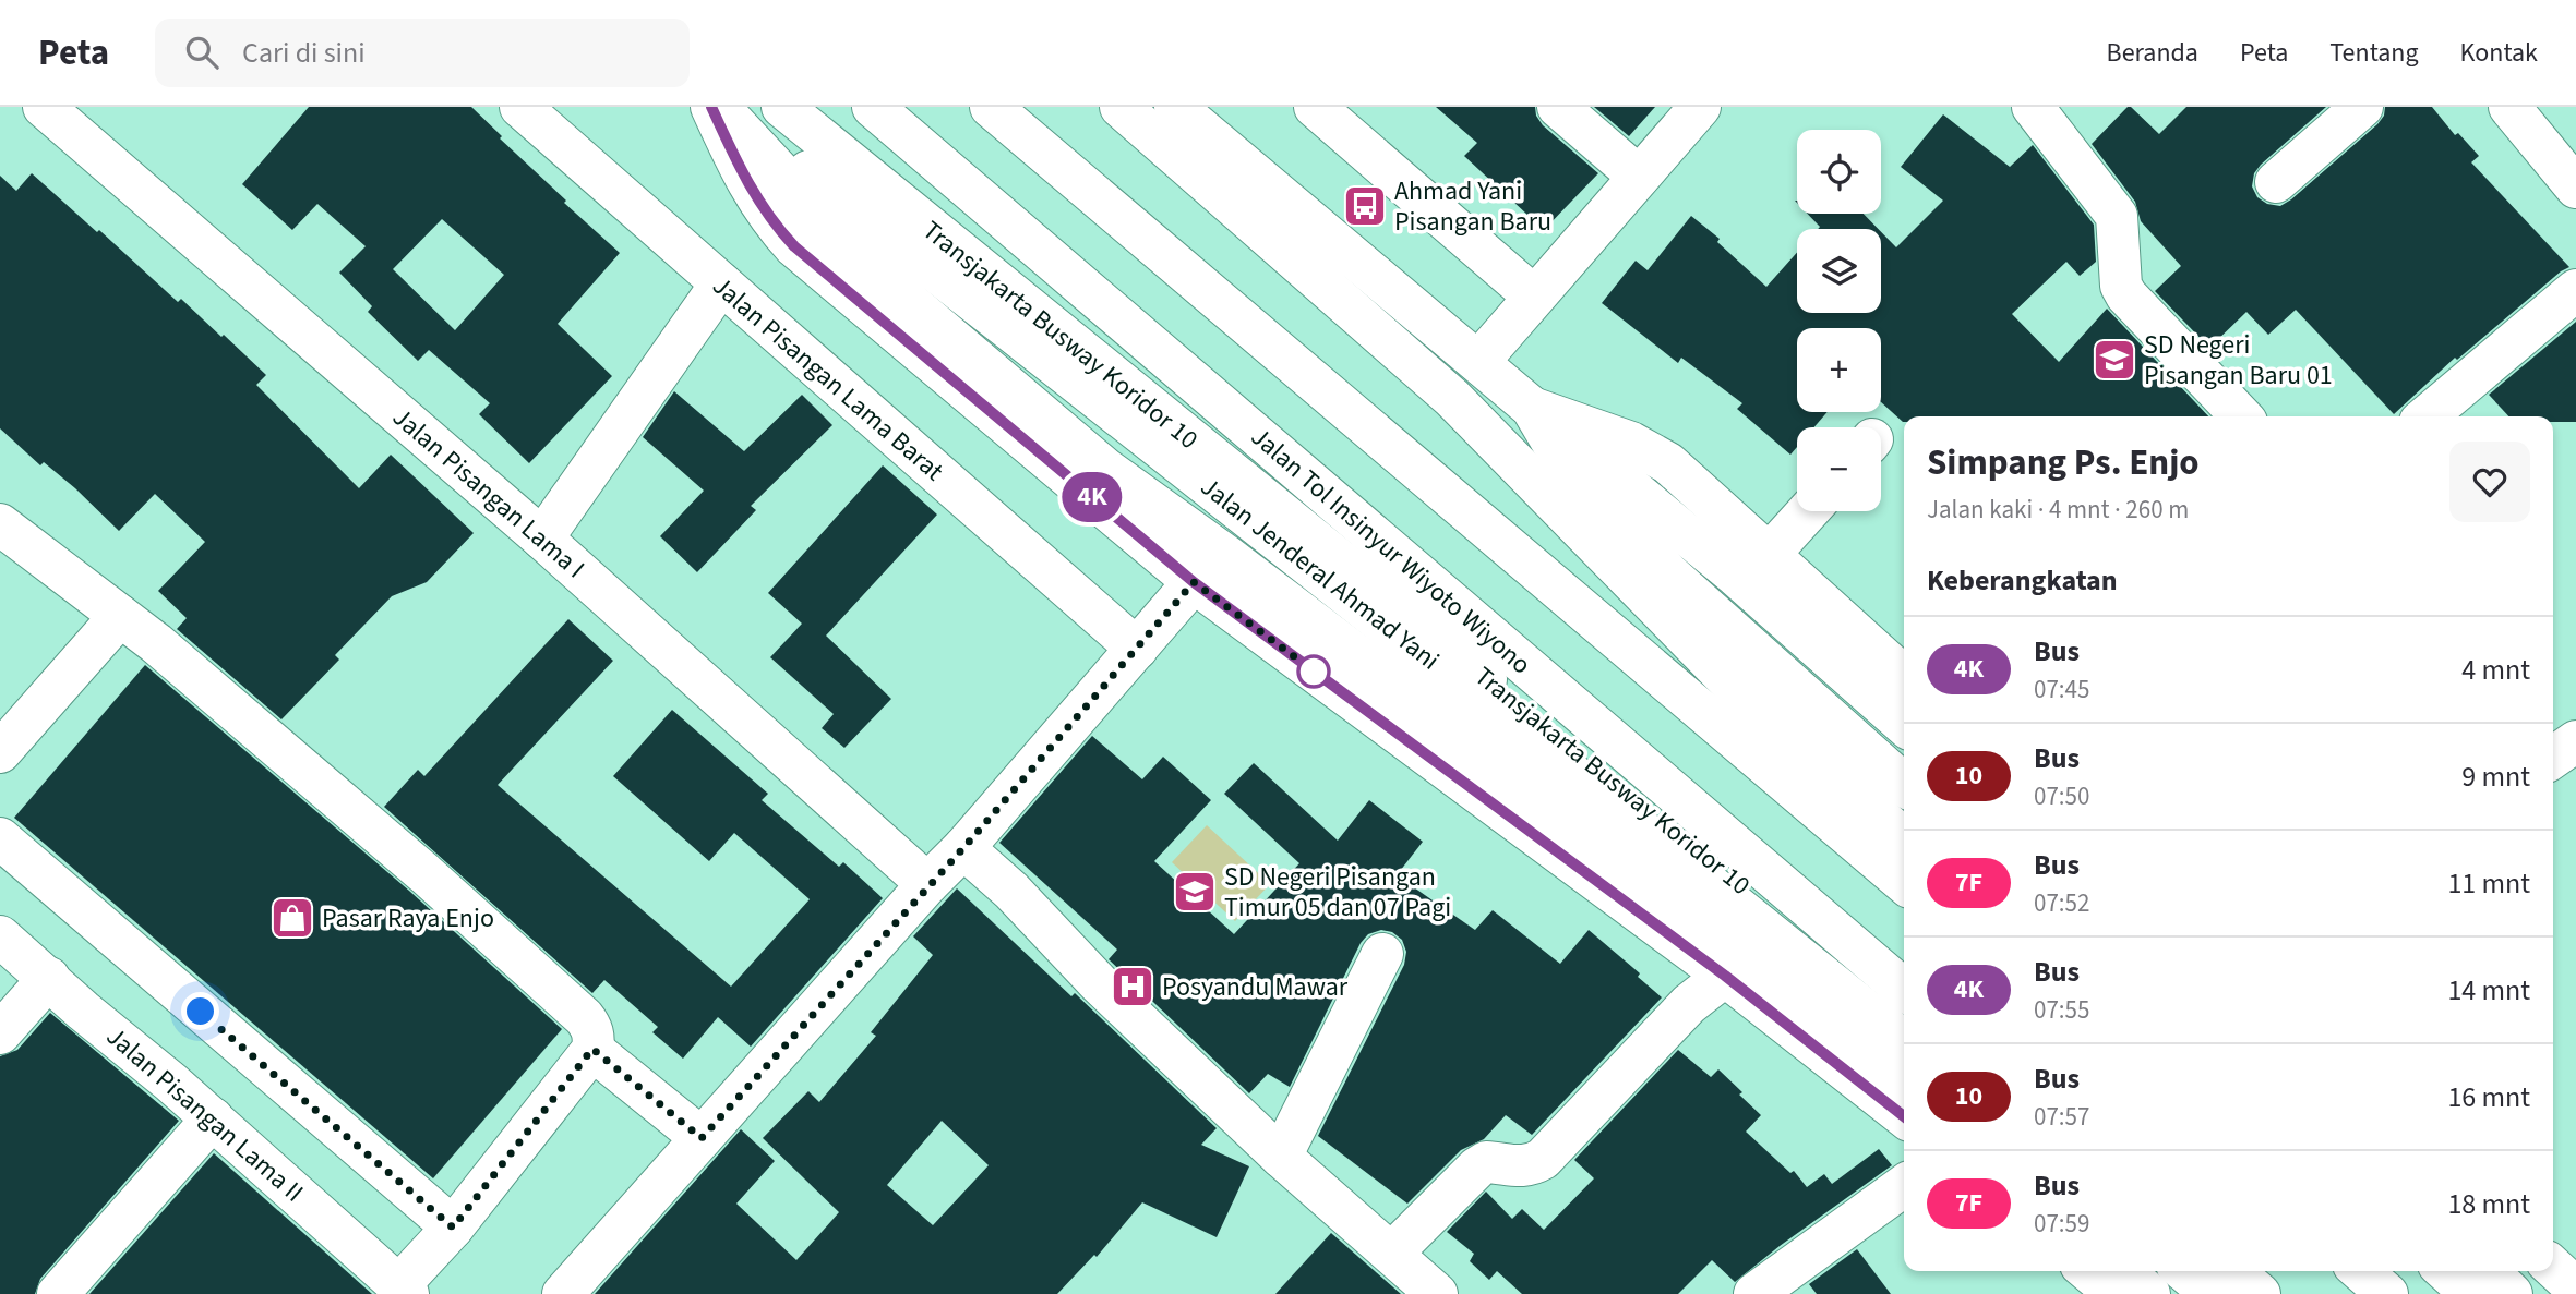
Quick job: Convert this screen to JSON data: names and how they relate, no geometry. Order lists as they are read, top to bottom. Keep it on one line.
{"streets":{"main road":["Transjakarta Busway Koridor 10","Jalan Pisangan Lama Barat","Jalan Pisangan Lama I","Jalan Tol Insinyur Wiyoto Wiyono","Jalan Jenderal Ahmad Yani","Jalan Pisangan Lama II"]},"places":{"bus stop":["Ahmad Yani Pisangan Baru"],"school or university":["SD Negeri Pisangan Baru 01","SD Negeri Pisangan Timur 05 dan 07 Pagi"],"shop":["Pasar Raya Enjo"],"hospital":["Posyandu Mawar"]},"lines":["bus line 4K"],"page":{"header":"Peta","search":"Cari di sini","nav":["Beranda","Peta","Tentang","Kontak"],"on_map":"4K","map_buttons":["+","−"],"heading":[["Simpang Ps. Enjo","Jalan kaki · 4 mnt · 260 m"],"Keberangkatan"],"list":[{"mark":"4K","name":"Bus","note":"07:45","value":"4 mnt"},{"mark":"10","name":"Bus","note":"07:50","value":"9 mnt"},{"mark":"7F","name":"Bus","note":"07:52","value":"11 mnt"},{"mark":"4K","name":"Bus","note":"07:55","value":"14 mnt"},{"mark":"10","name":"Bus","note":"07:57","value":"16 mnt"},{"mark":"7F","name":"Bus","note":"07:59","value":"18 mnt"}]}}
